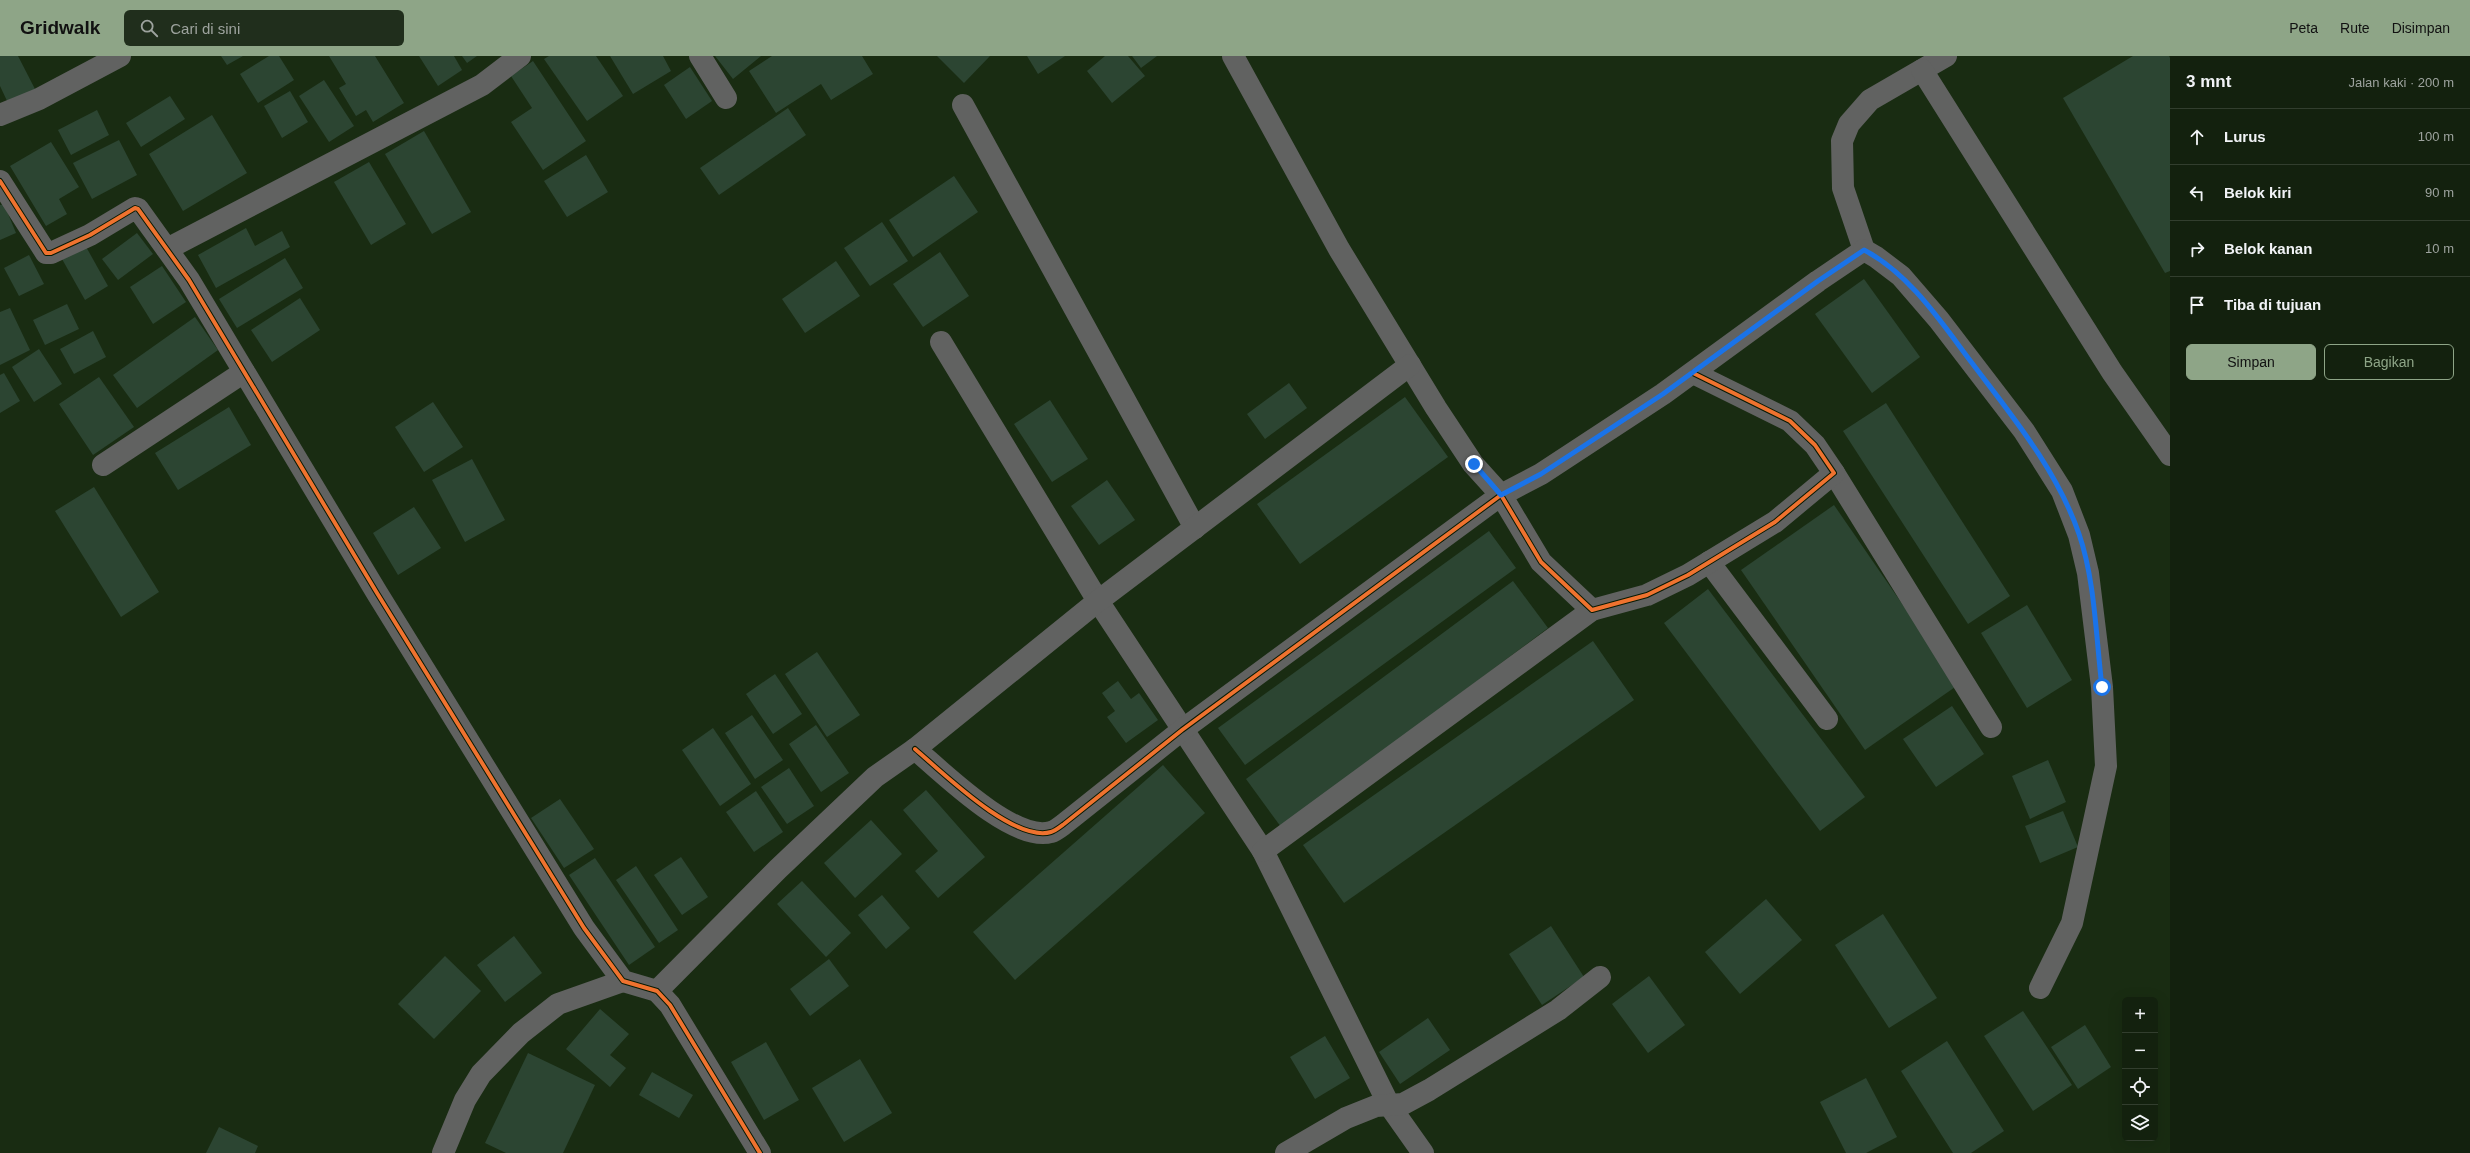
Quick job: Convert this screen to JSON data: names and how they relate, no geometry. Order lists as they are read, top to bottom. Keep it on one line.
{"page":{"header":"Gridwalk","search":"Cari di sini","nav":["Peta","Rute","Disimpan"],"heading":["3 mnt","Jalan kaki · 200 m"],"list":[["Lurus","100 m"],["Belok kiri","90 m"],["Belok kanan","10 m"],"Tiba di tujuan"],"buttons":["Simpan","Bagikan"],"map_buttons":["+","−"]}}
